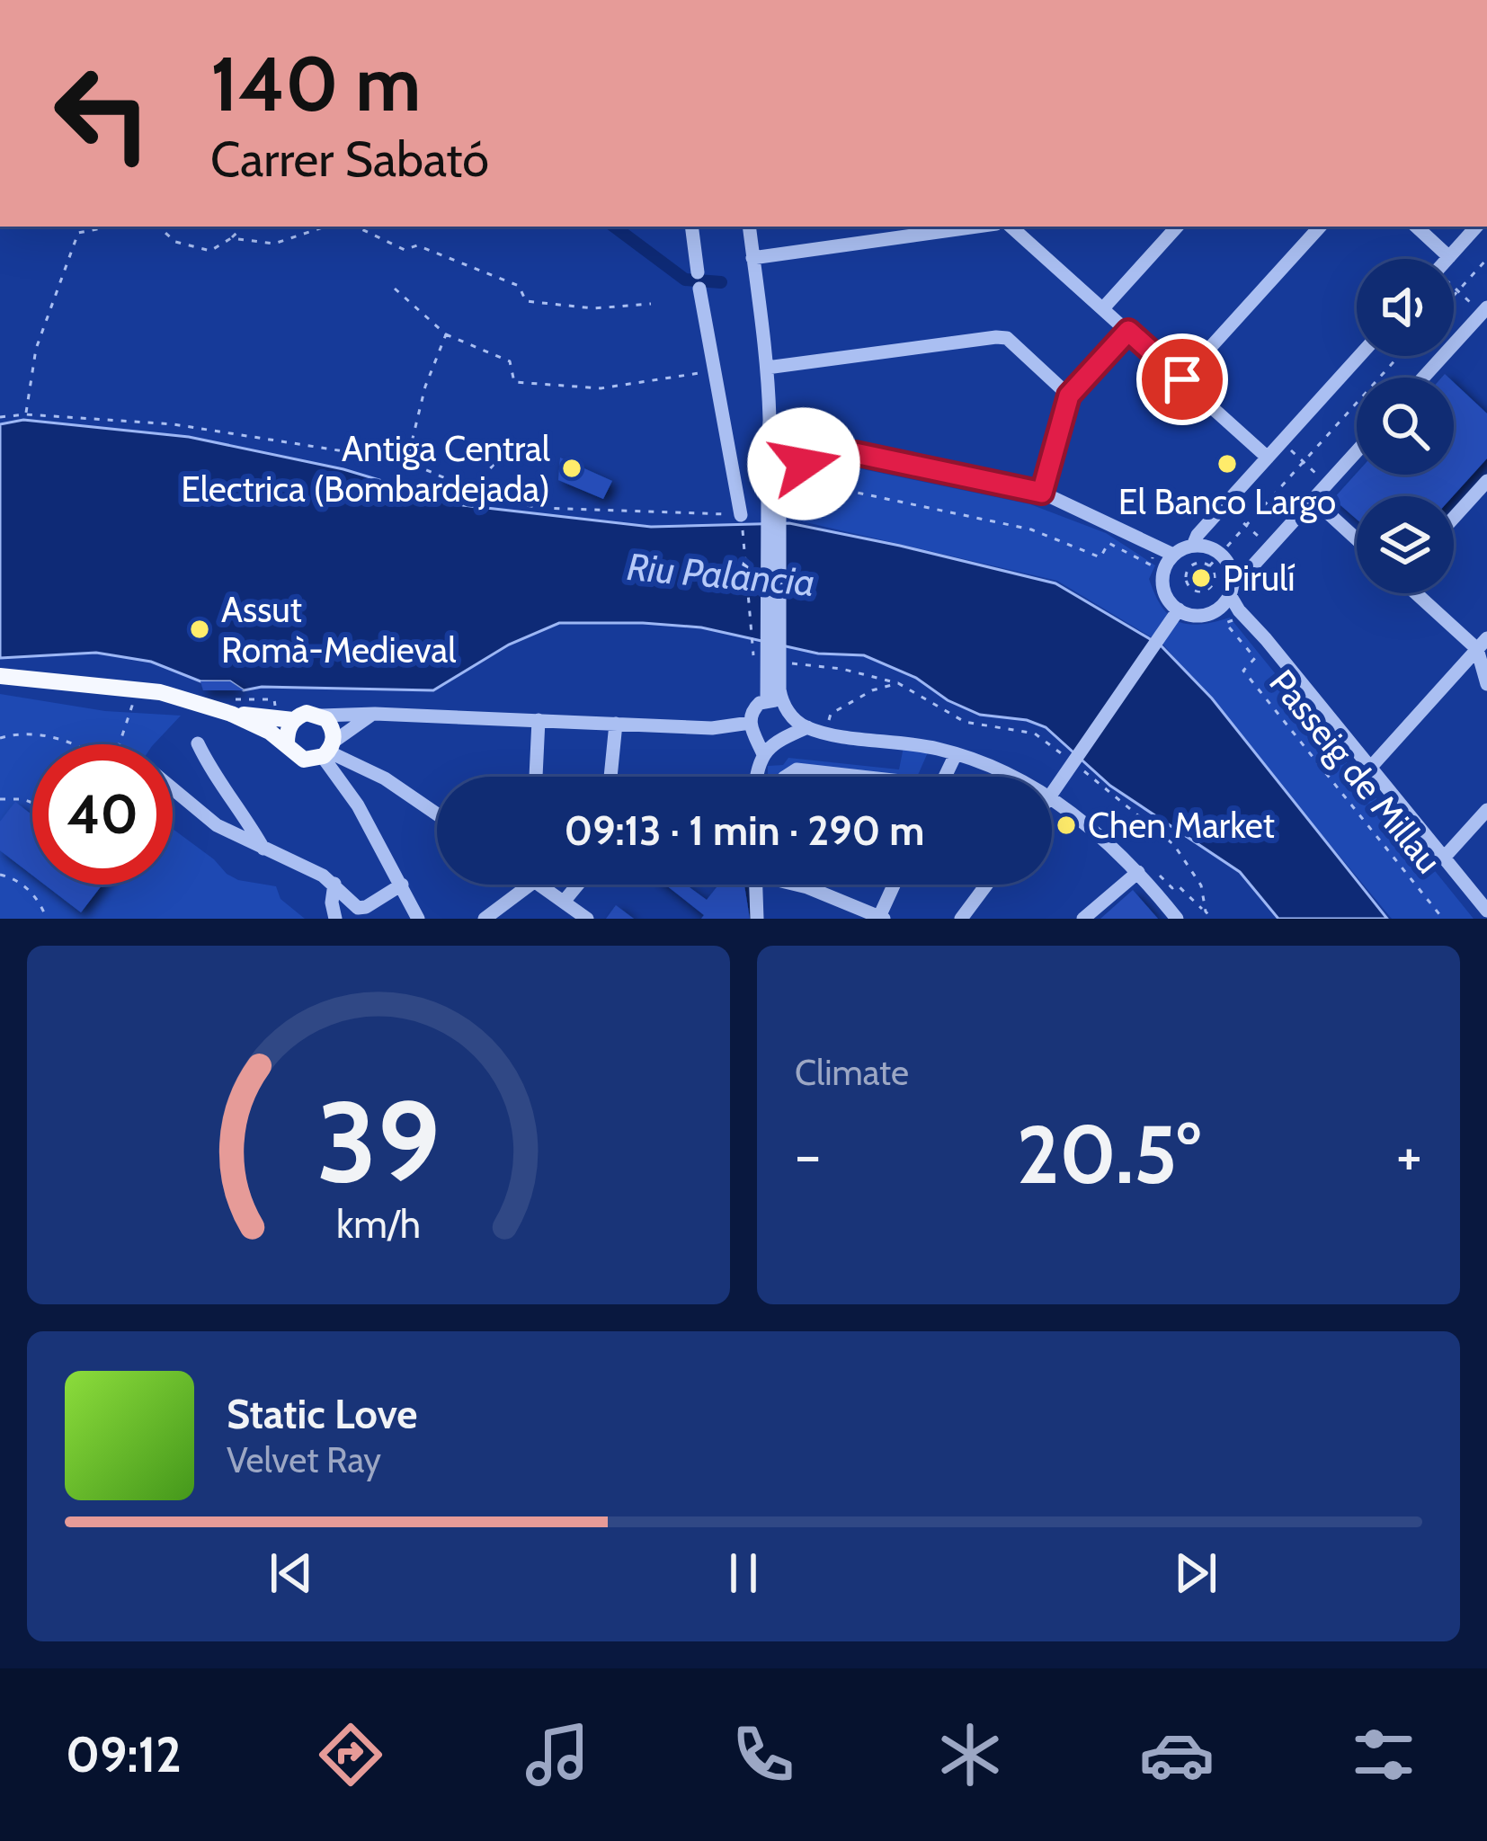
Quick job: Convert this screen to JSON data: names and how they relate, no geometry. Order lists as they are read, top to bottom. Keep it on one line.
{"streets":{"path":["Passeig de Millau"]},"water":["Riu Palància"],"places":["El Banco Largo","Antiga Central Electrica (Bombardejada)","Pirulí","Assut Romà-Medieval","Chen Market"],"page":{"turn":["140 m","Carrer Sabató"],"limit":"40","trip":"09:13 · 1 min · 290 m","tile":"Climate","heat":["−","20.5°","+"],"song":["Static Love","Velvet Ray"],"tabs":"09:12","gauge":["39","km/h"]}}
